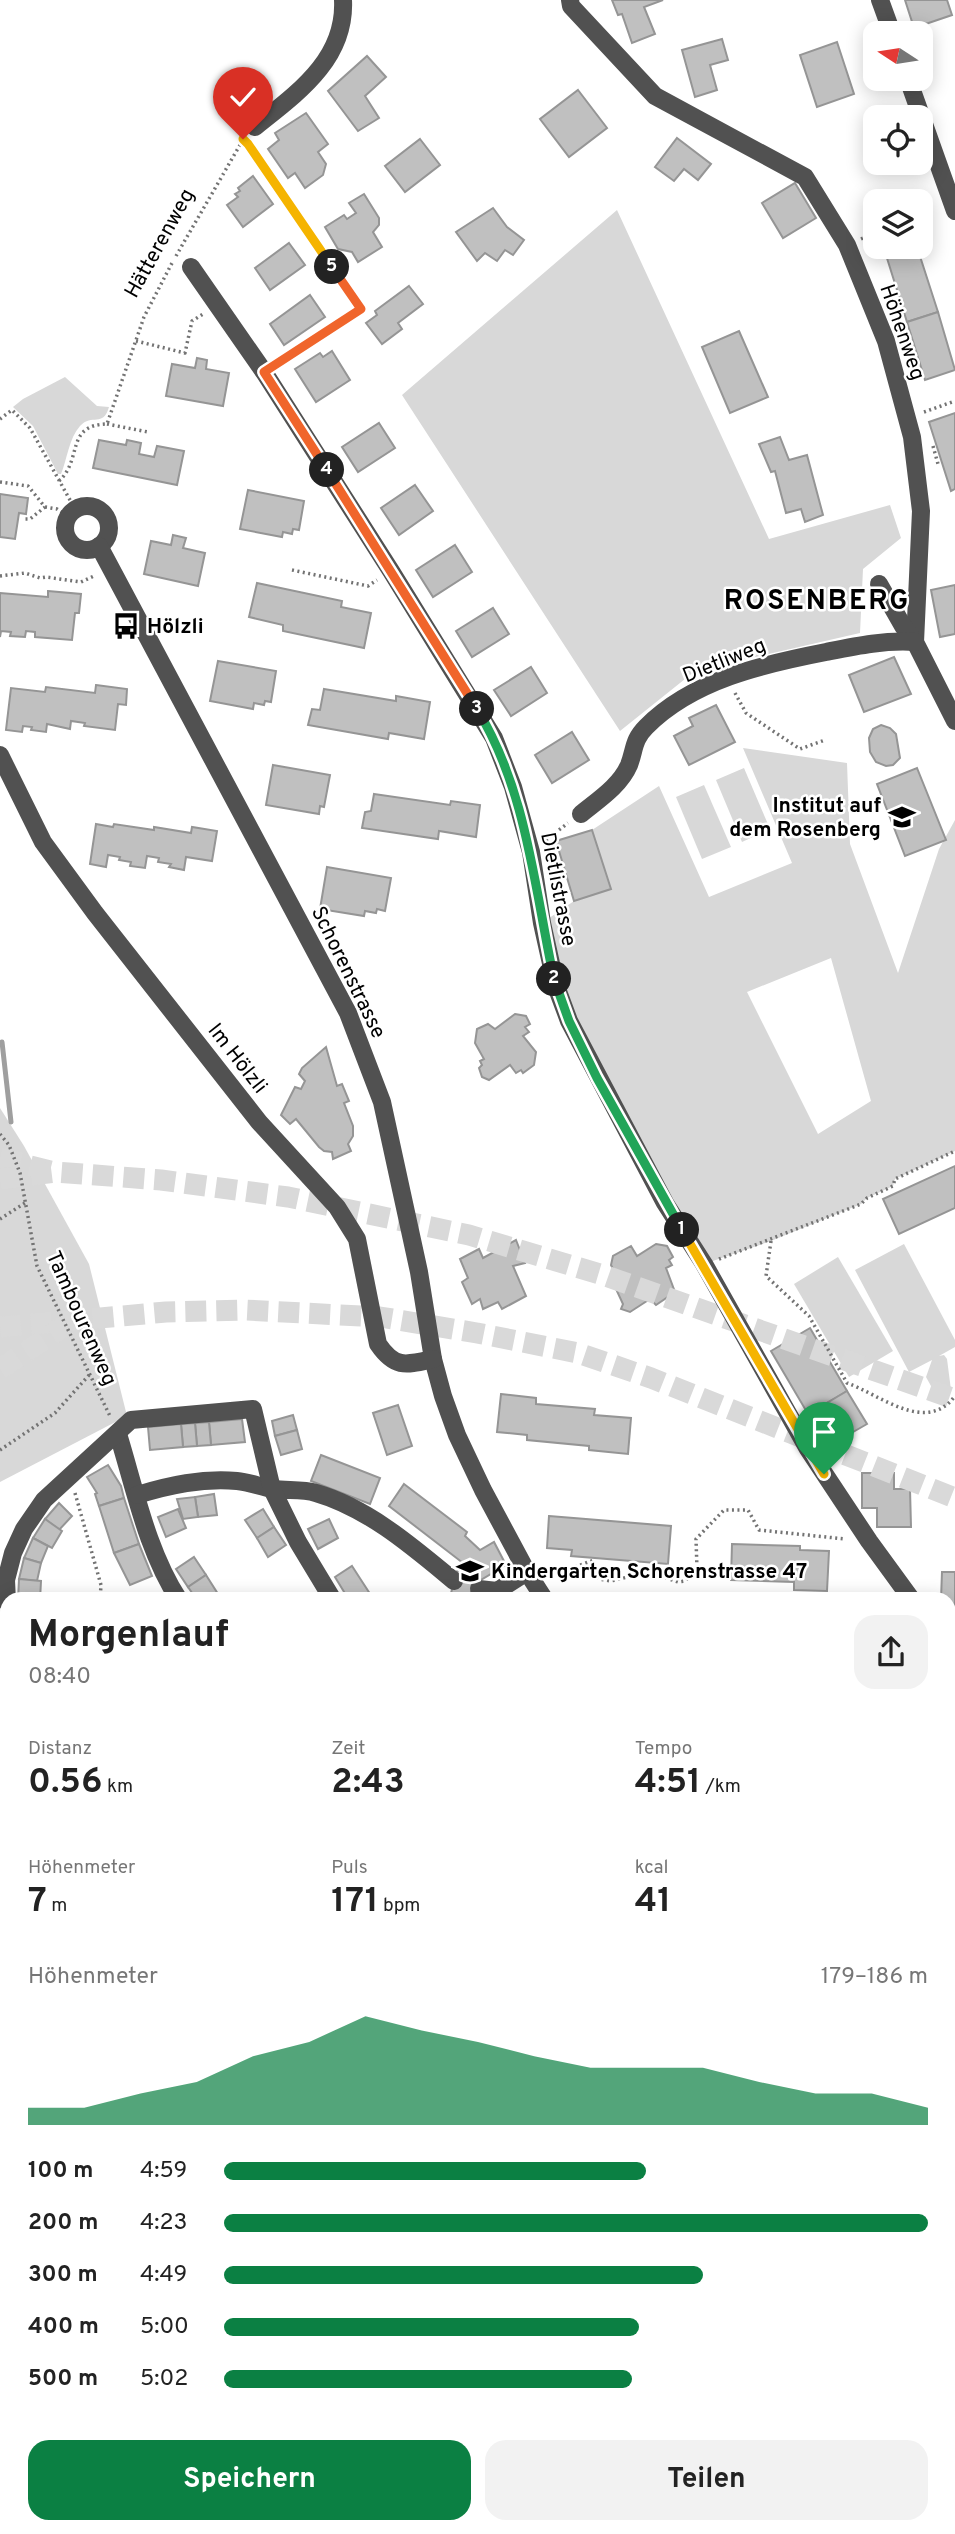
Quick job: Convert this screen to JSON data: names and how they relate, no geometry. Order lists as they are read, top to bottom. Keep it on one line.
{"streets":{"street":["Höhenweg","Dietliweg","Dietlistrasse","Schorenstrasse","Im Hölzli"],"path":["Hätterenweg","Tambourenweg"]},"crossings":[["Höhenweg","Dietliweg"],["Schorenstrasse","Im Hölzli"]],"districts":["ROSENBERG"],"places":{"bus stop":["Hölzli"],"school or university":["Institut auf dem Rosenberg","Kindergarten Schorenstrasse 47"]},"north":"left","page":{"pins":["5","4","3","2","1"],"heading":["Morgenlauf","08:40"],"stats":[["Distanz","0.56 km"],["Zeit","2:43"],["Tempo","4:51 /km"],["Höhenmeter","7 m"],["Puls","171 bpm"],["kcal","41"]],"chart":["Höhenmeter","179–186 m"],"list":[{"name":"100 m","note":"4:59"},{"name":"200 m","note":"4:23"},{"name":"300 m","note":"4:49"},{"name":"400 m","note":"5:00"},{"name":"500 m","note":"5:02"}],"buttons":["Speichern","Teilen"]}}
